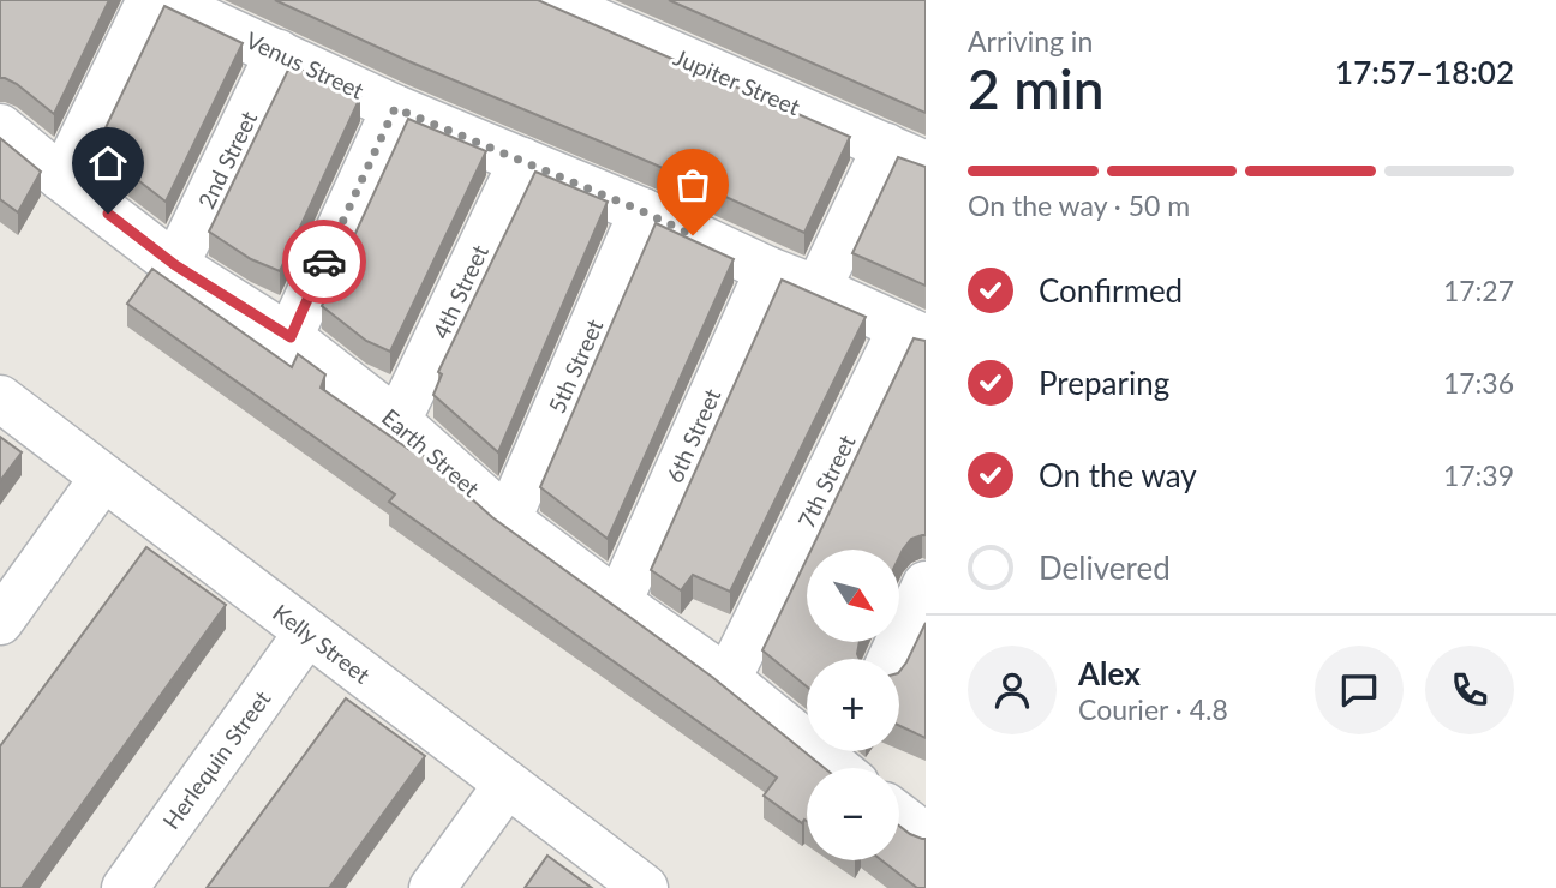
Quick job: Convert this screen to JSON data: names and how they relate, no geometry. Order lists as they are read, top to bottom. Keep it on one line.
{"streets":{"street":["Venus Street","Jupiter Street","2nd Street","4th Street","5th Street","6th Street","Earth Street","7th Street","Kelly Street","Herlequin Street"]},"crossings":[["Venus Street","2nd Street"],["Venus Street","4th Street"],["Venus Street","5th Street"],["Venus Street","6th Street"],["Venus Street","7th Street"],["2nd Street","Earth Street"],["4th Street","Earth Street"],["5th Street","Earth Street"],["6th Street","Earth Street"],["Earth Street","7th Street"],["Kelly Street","Herlequin Street"]],"north":"bottom right","page":{"heading":["2 min","Arriving in","17:57–18:02"],"panel":["Alex","Courier · 4.8"],"bar":"On the way · 50 m","list":[["Confirmed","17:27"],["Preparing","17:36"],["On the way","17:39"],"Delivered"],"map_buttons":["+","−"]}}
